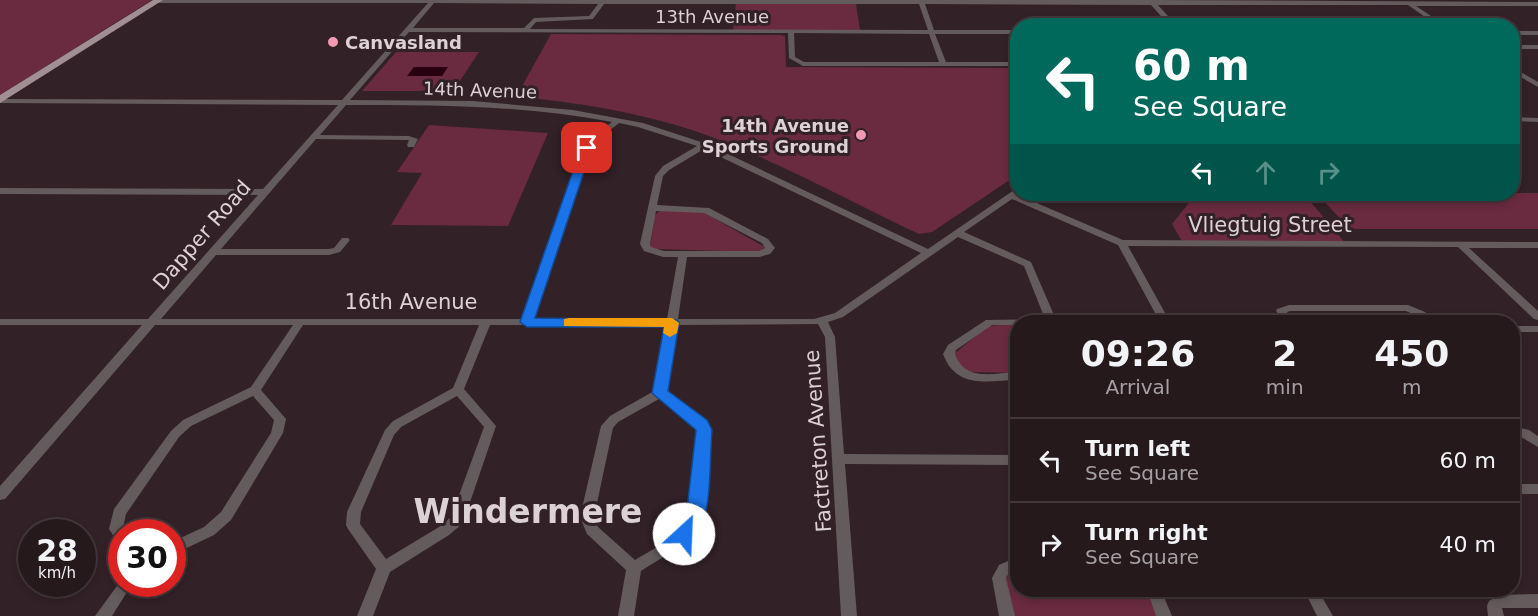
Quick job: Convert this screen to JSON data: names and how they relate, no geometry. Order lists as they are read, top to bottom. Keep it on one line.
{"streets":{"street":["13th Avenue","14th Avenue","Vliegtuig Street","Dapper Road","16th Avenue","Factreton Avenue"]},"crossings":[["13th Avenue","Dapper Road"],["14th Avenue","Dapper Road"],["14th Avenue","Factreton Avenue"],["Dapper Road","16th Avenue"],["16th Avenue","Factreton Avenue"]],"districts":["Windermere"],"places":["Canvasland","14th Avenue Sports Ground"],"page":{"turn":["60 m","See Square"],"eta":["09:26","Arrival","2","min","450","m"],"list":[{"name":"Turn left","note":"See Square","value":"60 m"},{"name":"Turn right","note":"See Square","value":"40 m"}],"speed":"28 km/h","limit":"30"}}
